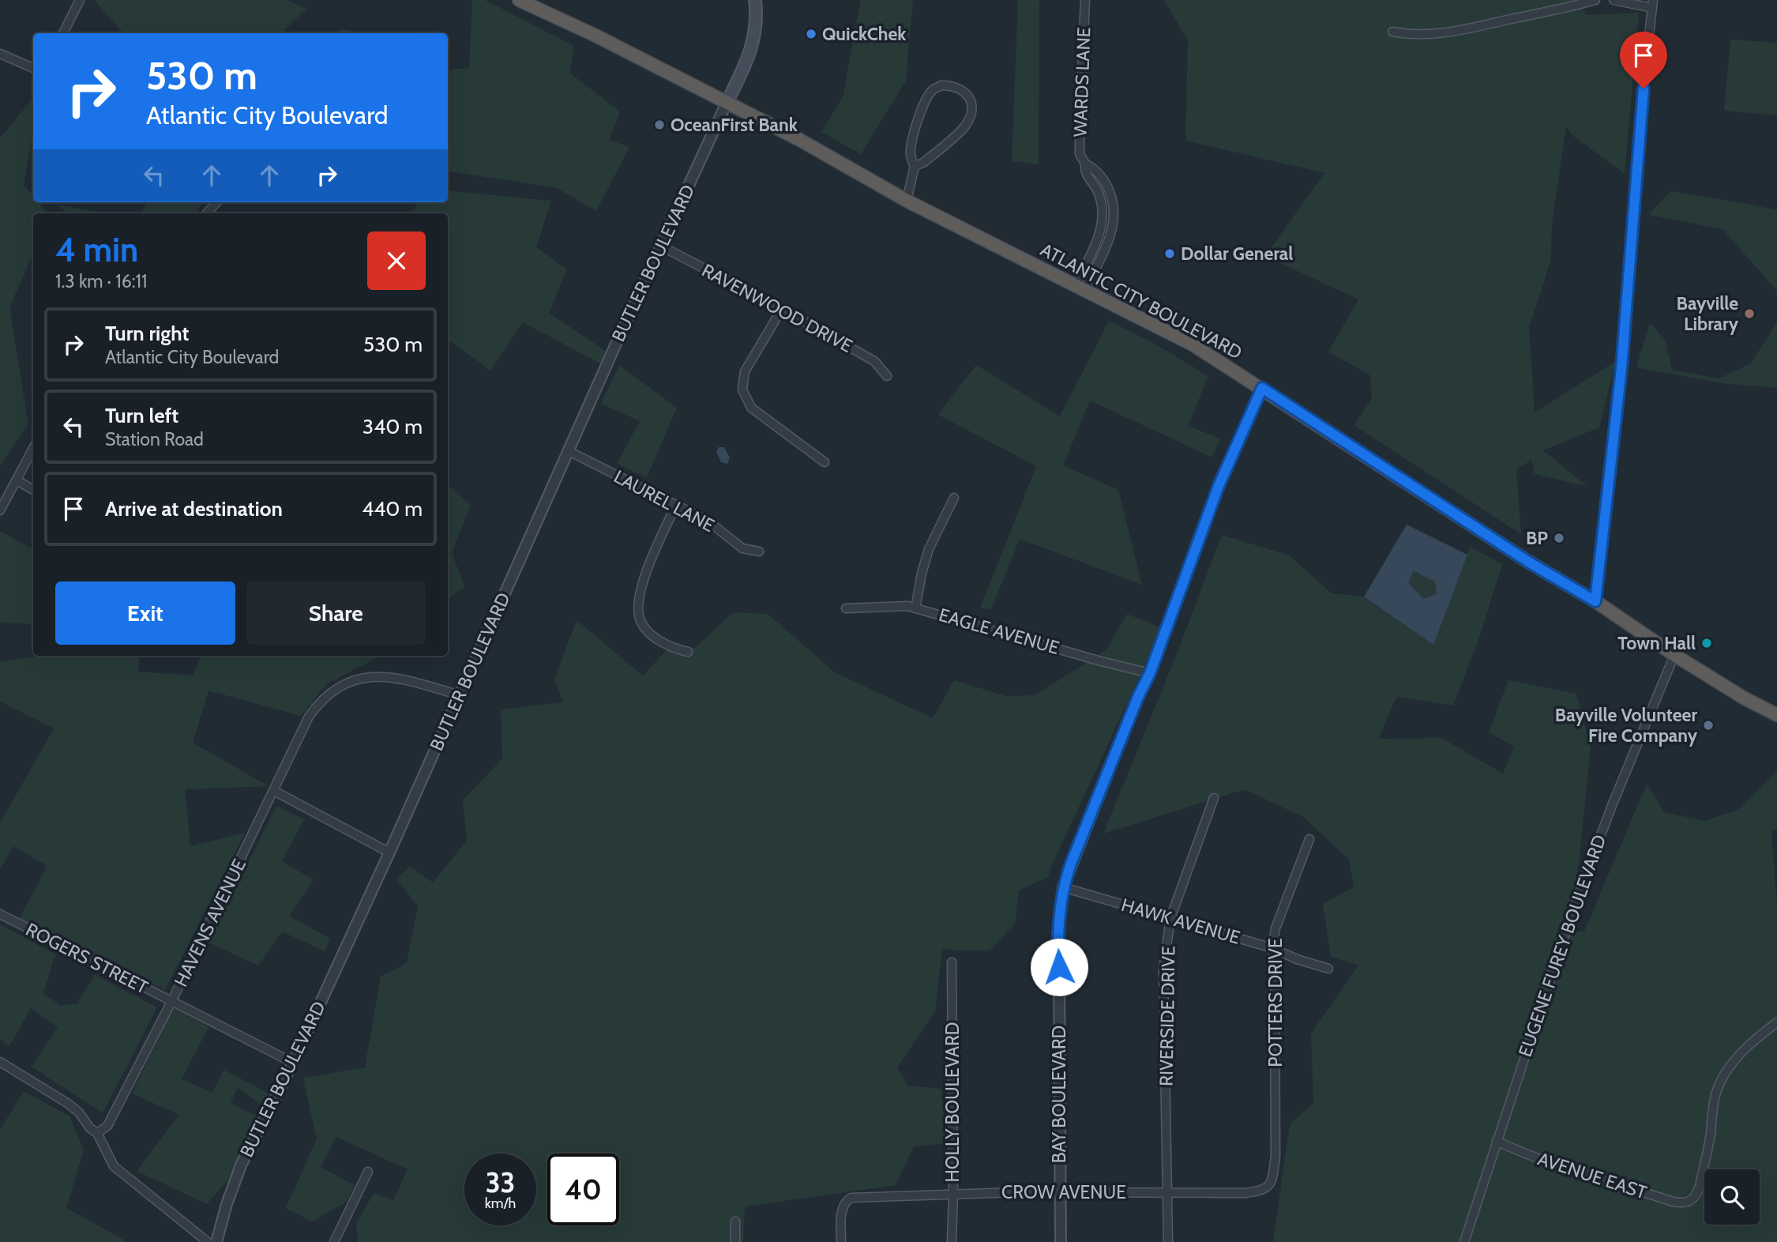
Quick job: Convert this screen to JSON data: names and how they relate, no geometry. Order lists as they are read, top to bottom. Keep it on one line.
{"streets":{"highway":["ATLANTIC CITY BOULEVARD"],"street":["WARDS LANE","BUTLER BOULEVARD","RAVENWOOD DRIVE","LAUREL LANE","EAGLE AVENUE","HAWK AVENUE","HAVENS AVENUE","EUGENE FUREY BOULEVARD","ROGERS STREET","POTTERS DRIVE","RIVERSIDE DRIVE","BAY BOULEVARD","HOLLY BOULEVARD","AVENUE EAST","CROW AVENUE"]},"crossings":[["WARDS LANE","ATLANTIC CITY BOULEVARD"],["BUTLER BOULEVARD","ATLANTIC CITY BOULEVARD"],["BUTLER BOULEVARD","RAVENWOOD DRIVE"],["BUTLER BOULEVARD","LAUREL LANE"],["BUTLER BOULEVARD","HAVENS AVENUE"],["BUTLER BOULEVARD","ROGERS STREET"],["ATLANTIC CITY BOULEVARD","EUGENE FUREY BOULEVARD"],["ATLANTIC CITY BOULEVARD","BAY BOULEVARD"],["EAGLE AVENUE","BAY BOULEVARD"],["HAWK AVENUE","POTTERS DRIVE"],["HAWK AVENUE","RIVERSIDE DRIVE"],["HAWK AVENUE","BAY BOULEVARD"],["HAVENS AVENUE","ROGERS STREET"],["EUGENE FUREY BOULEVARD","AVENUE EAST"],["POTTERS DRIVE","CROW AVENUE"],["RIVERSIDE DRIVE","CROW AVENUE"],["BAY BOULEVARD","CROW AVENUE"],["HOLLY BOULEVARD","CROW AVENUE"]],"places":["QuickChek","OceanFirst Bank","Dollar General","Bayville Library","BP","Town Hall","Bayville Volunteer Fire Company"],"page":{"turn":["530 m","Atlantic City Boulevard"],"heading":["4 min","1.3 km · 16:11"],"list":[{"name":"Turn right","note":"Atlantic City Boulevard","value":"530 m"},{"name":"Turn left","note":"Station Road","value":"340 m"},{"name":"Arrive at destination","value":"440 m"}],"buttons":["Exit","Share"],"speed":"33 km/h","limit":"40"}}
